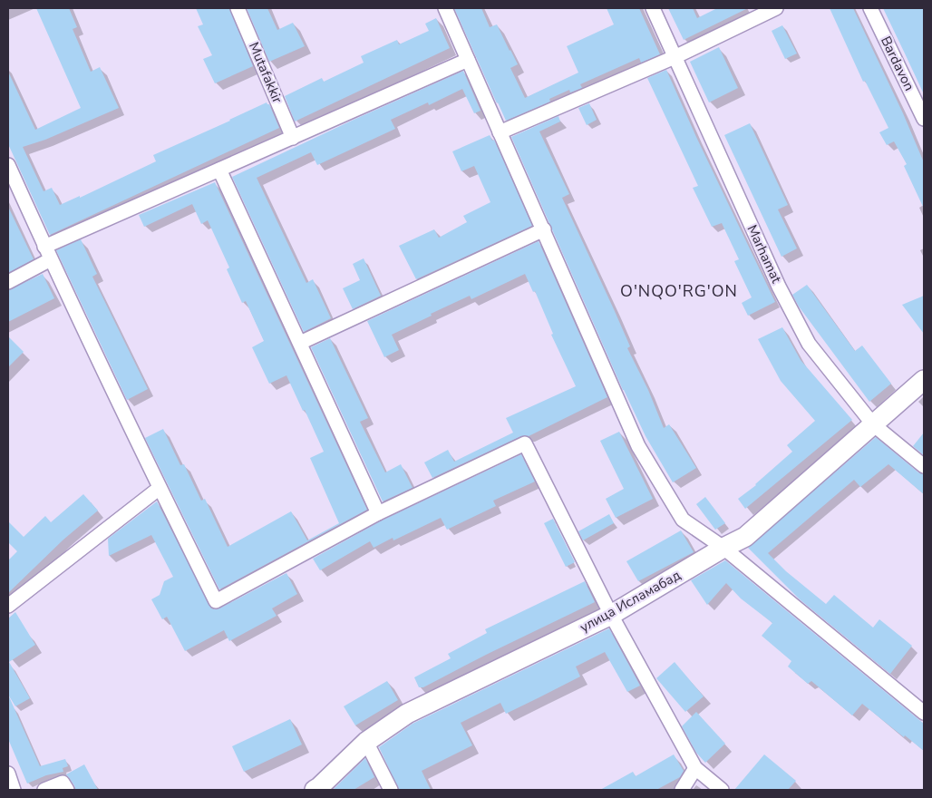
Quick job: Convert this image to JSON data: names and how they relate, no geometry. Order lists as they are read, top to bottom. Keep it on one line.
{"streets":{"street":["Bardavon","Mutafakkir","Marhamat","улица Исламабад"]},"crossings":[["Marhamat","улица Исламабад"]],"districts":["O'NQO'RG'ON"]}
